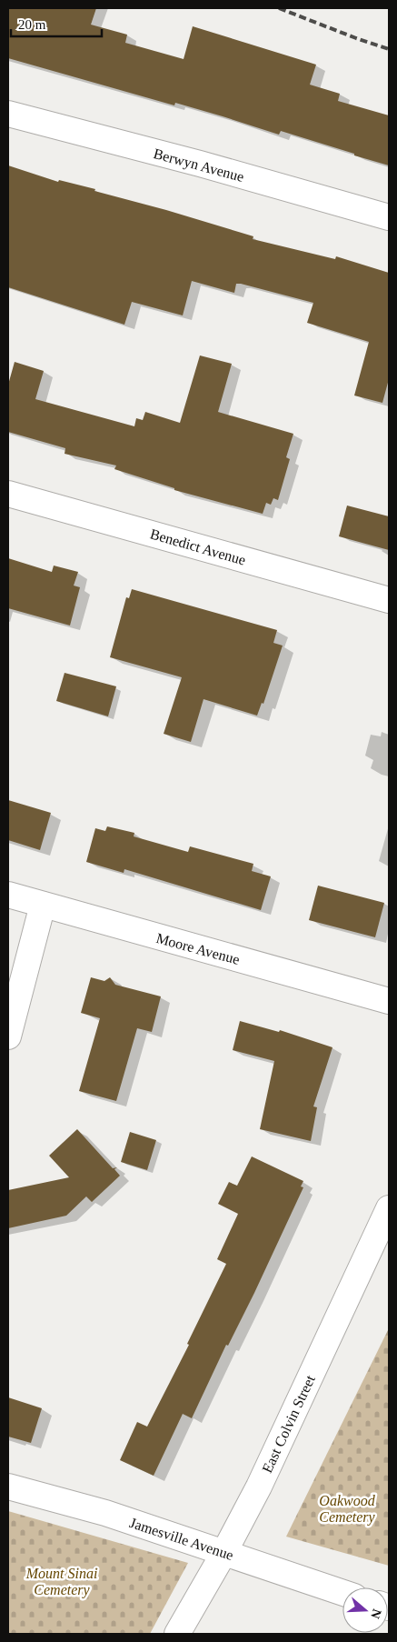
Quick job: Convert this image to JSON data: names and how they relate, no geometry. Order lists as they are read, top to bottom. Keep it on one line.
{"streets":{"street":["Berwyn Avenue","Benedict Avenue","Moore Avenue","East Colvin Street","Jamesville Avenue"]},"crossings":[["East Colvin Street","Jamesville Avenue"]],"parks":["Oakwood Cemetery","Mount Sinai Cemetery"],"scale_bar":"20 m","north":"right"}
